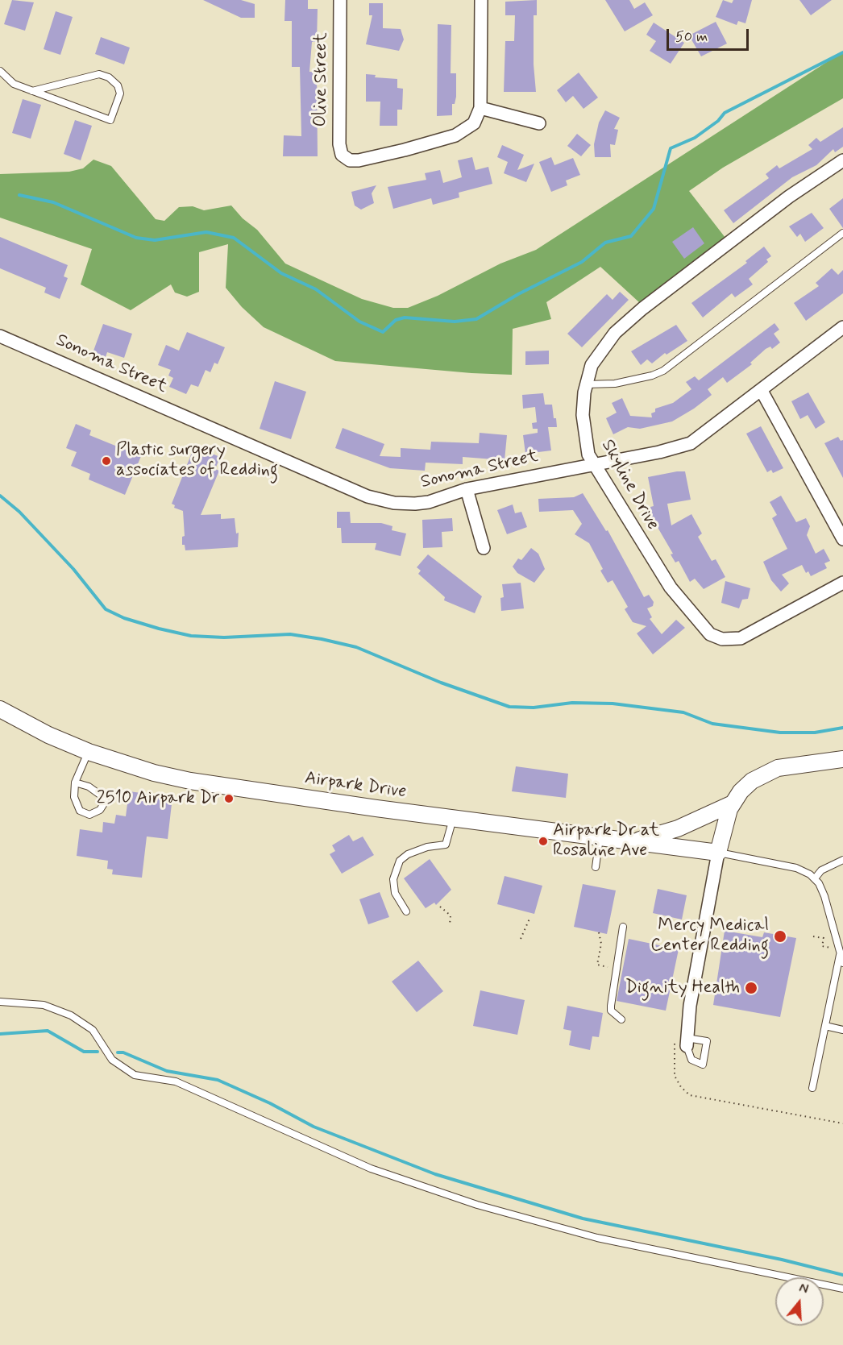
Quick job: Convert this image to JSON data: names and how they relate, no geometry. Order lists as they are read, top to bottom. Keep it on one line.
{"streets":{"street":["Olive Street","Sonoma Street","Skyline Drive","Airpark Drive"]},"crossings":[["Sonoma Street","Skyline Drive"]],"places":["Plastic surgery associates of Redding","2510 Airpark Dr","Airpark Dr at Rosaline Ave","Mercy Medical Center Redding","Dignity Health"],"scale_bar":"50 m","north":"top"}
